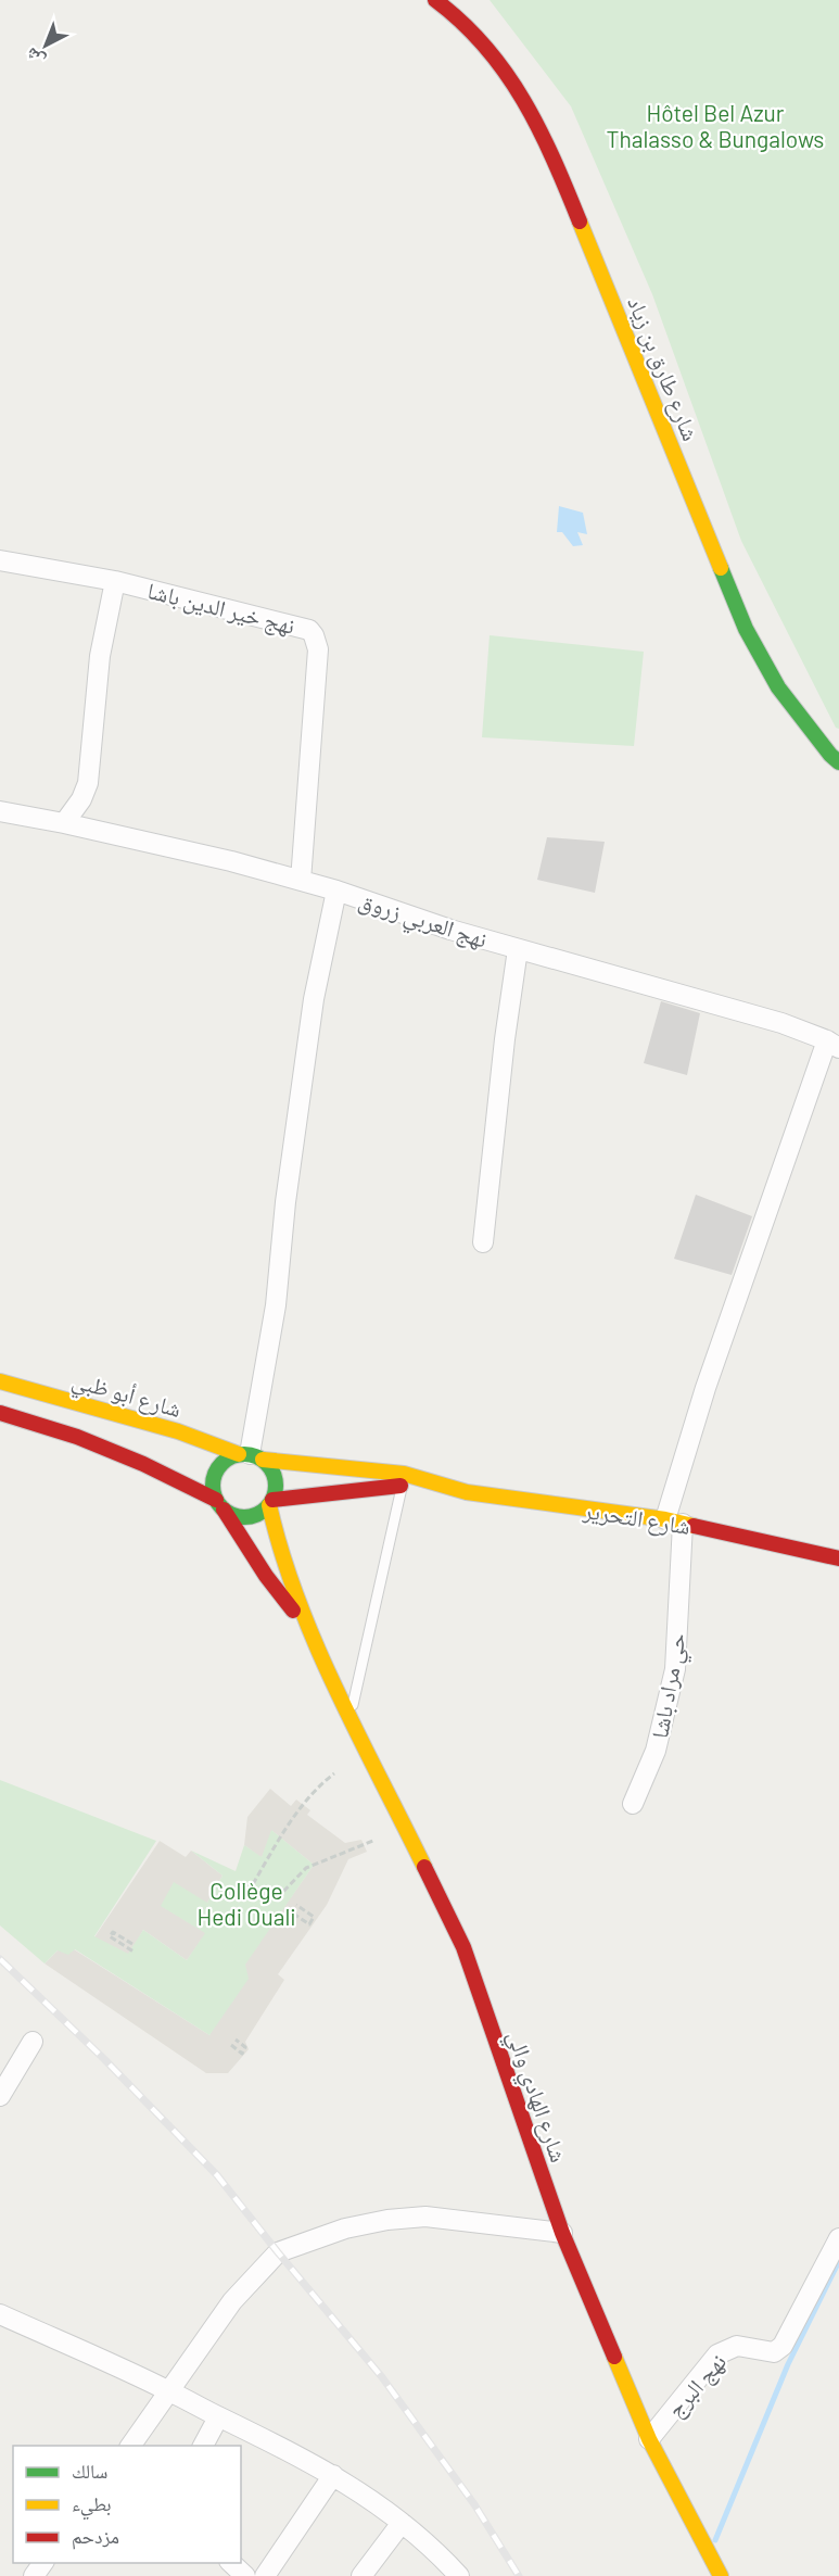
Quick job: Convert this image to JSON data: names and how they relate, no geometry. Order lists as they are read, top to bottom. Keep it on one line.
{"streets":{"main road":["شارع طارق بن زياد","شارع أبو ظبي","شارع التحرير","شارع الهادي والي"],"street":["نهج خير الدين باشا","نهج العربي زروق","حي مراد باشا","نهج البرج"]},"crossings":[["نهج خير الدين باشا","نهج العربي زروق"],["نهج العربي زروق","حي مراد باشا"],["شارع أبو ظبي","شارع التحرير"],["شارع أبو ظبي","شارع الهادي والي"],["شارع التحرير","حي مراد باشا"],["شارع التحرير","شارع الهادي والي"],["شارع الهادي والي","نهج البرج"]],"parks":["Hôtel Bel Azur Thalasso & Bungalows","Collège Hedi Ouali"],"legend":["سالك","بطيء","مزدحم"],"north":"bottom left"}
